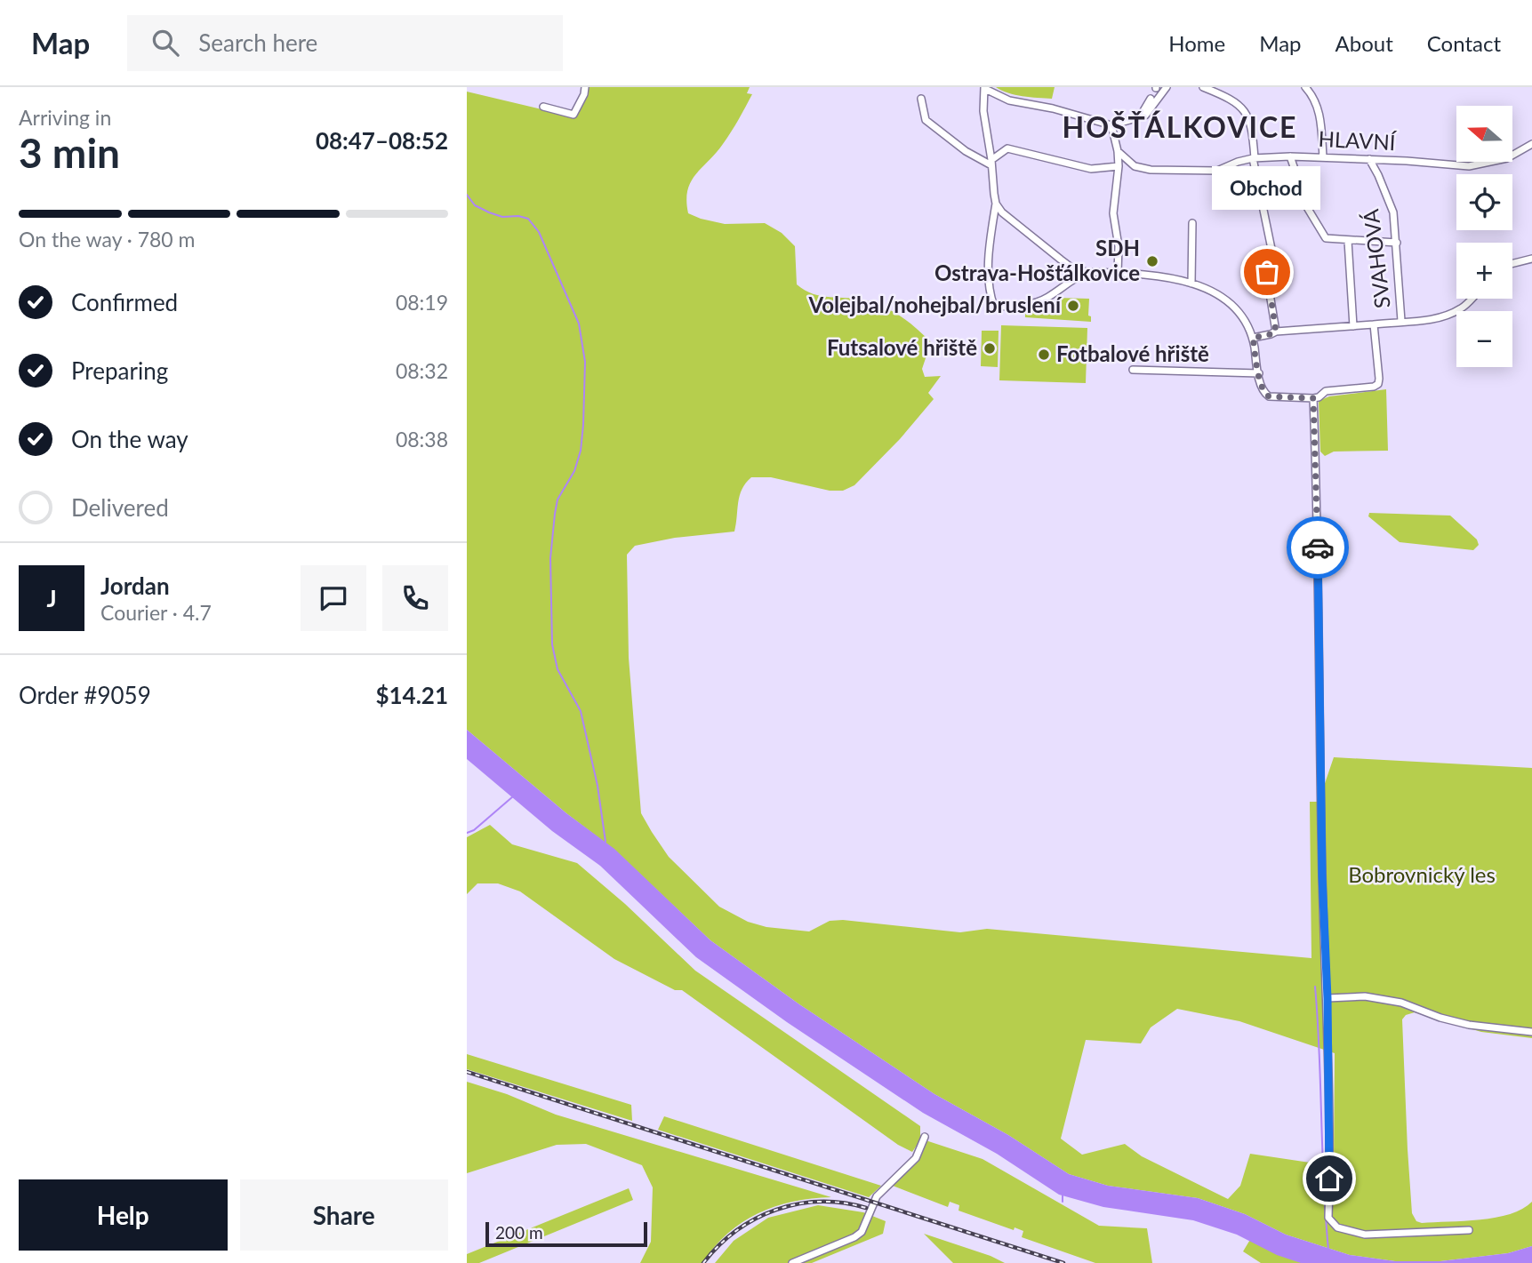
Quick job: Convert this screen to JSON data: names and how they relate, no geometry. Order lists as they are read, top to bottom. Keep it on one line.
{"streets":{"street":["HLAVNÍ","SVAHOVÁ"]},"crossings":[["HLAVNÍ","SVAHOVÁ"]],"districts":["HOŠŤÁLKOVICE"],"parks":["Bobrovnický les"],"places":["SDH Ostrava-Hošťálkovice","Obchod","Volejbal/nohejbal/bruslení","Futsalové hřiště","Fotbalové hřiště"],"scale_bar":"200 m","north":"left","page":{"header":"Map","search":"Search here","nav":["Home","Map","About","Contact"],"heading":["3 min","Arriving in","08:47–08:52"],"panel":["Jordan","Courier · 4.7","Order #9059","$14.21"],"map_buttons":["+","−"],"bubble":"Obchod","bar":"On the way · 780 m","list":[["Confirmed","08:19"],["Preparing","08:32"],["On the way","08:38"],"Delivered"],"round":"J","buttons":["Help","Share"],"scale":"200 m"}}
